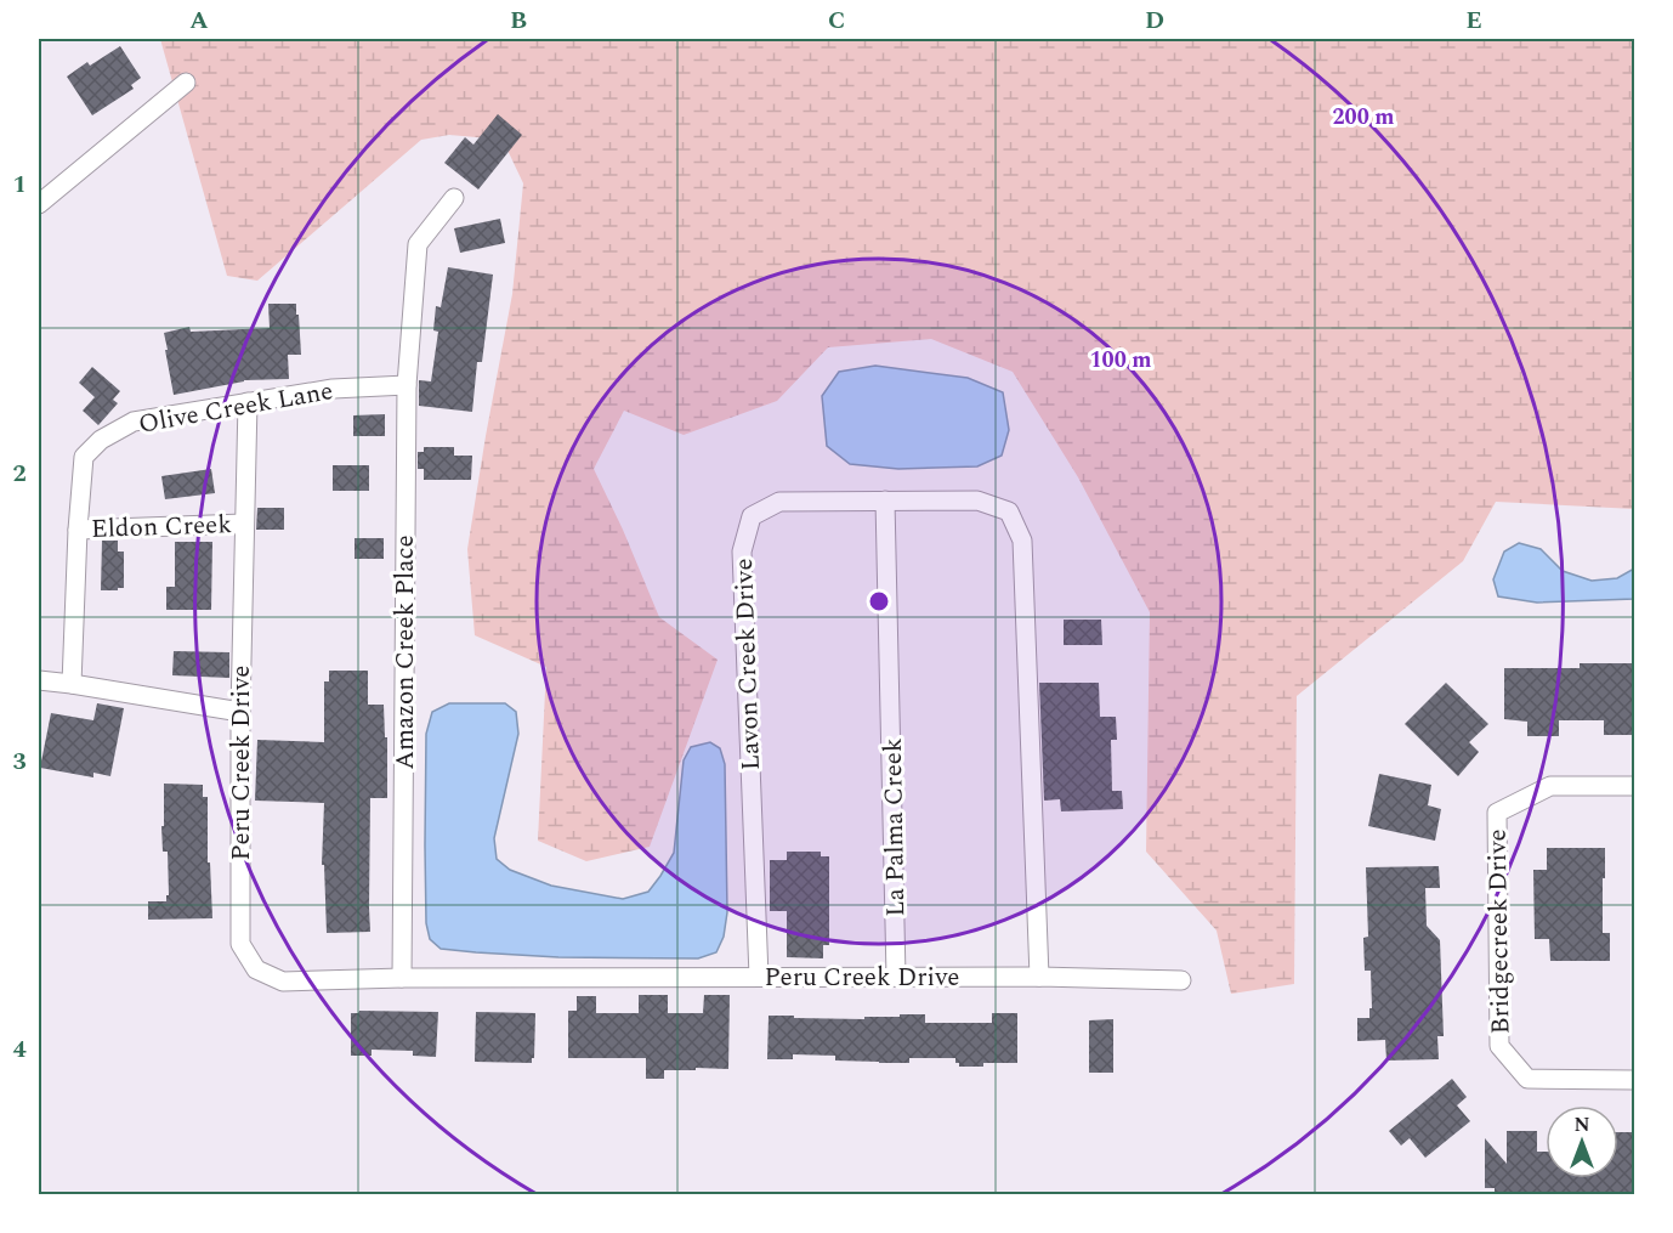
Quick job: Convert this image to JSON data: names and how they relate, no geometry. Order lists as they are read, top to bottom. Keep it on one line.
{"streets":{"street":["Olive Creek Lane","Eldon Creek","Amazon Creek Place","Lavon Creek Drive","Peru Creek Drive","La Palma Creek","Bridgecreek Drive"]},"crossings":[["Olive Creek Lane","Eldon Creek"],["Olive Creek Lane","Amazon Creek Place"],["Olive Creek Lane","Peru Creek Drive"],["Eldon Creek","Peru Creek Drive"],["Amazon Creek Place","Peru Creek Drive"],["Lavon Creek Drive","Peru Creek Drive"],["Lavon Creek Drive","La Palma Creek"],["Peru Creek Drive","La Palma Creek"]],"north":"top","grid":{"columns":["A","B","C","D","E"],"rows":["1","2","3","4"]},"rings":["200 m","100 m"]}
